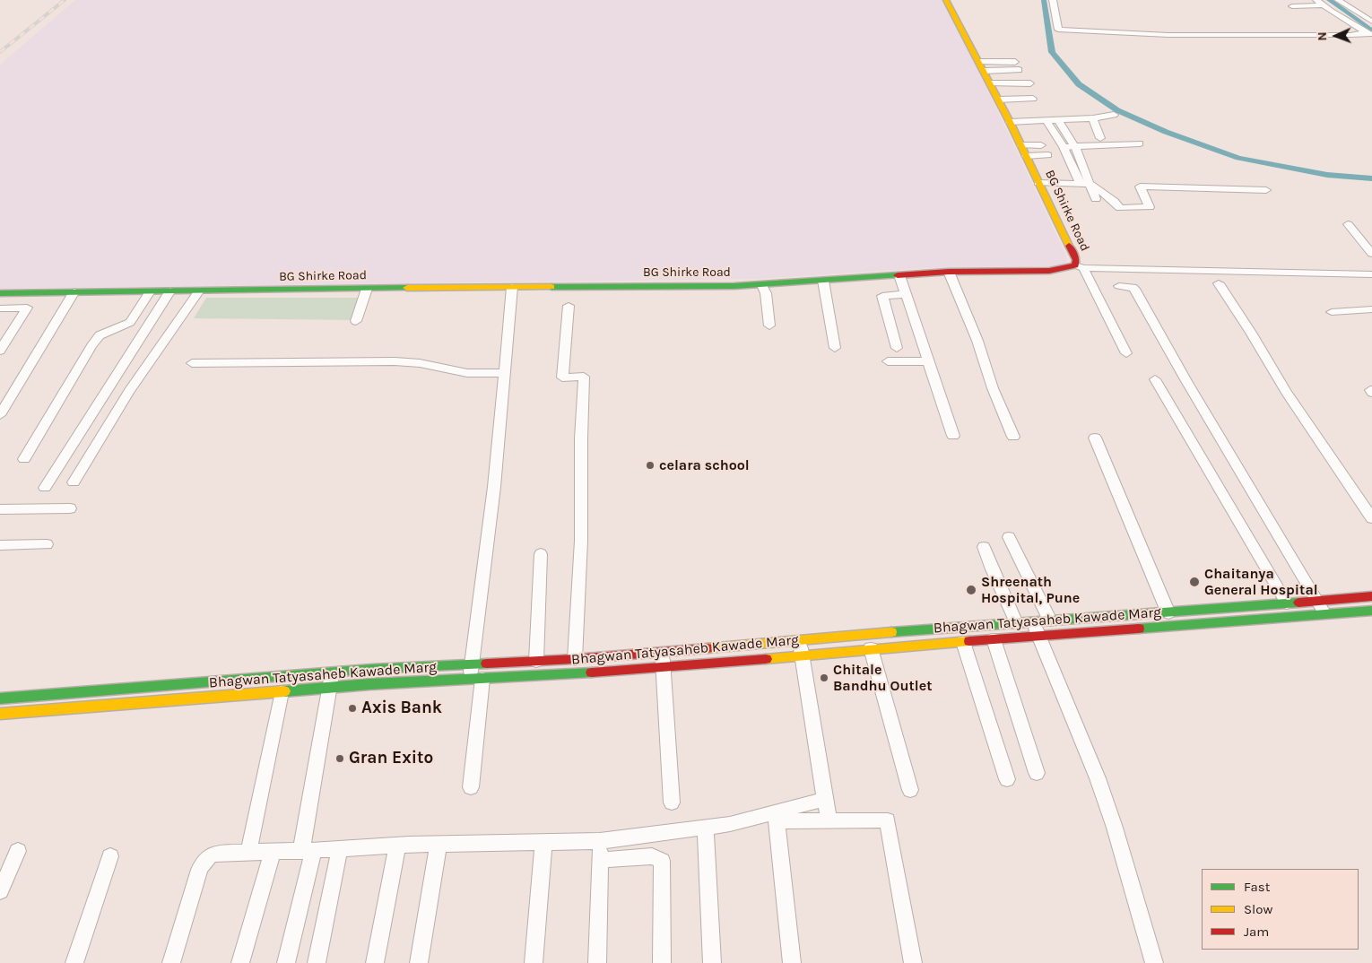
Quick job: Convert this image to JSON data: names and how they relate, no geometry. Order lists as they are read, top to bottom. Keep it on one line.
{"streets":{"street":["BG Shirke Road","Bhagwan Tatyasaheb Kawade Marg"]},"places":["celara school","Chaitanya General Hospital","Shreenath Hospital, Pune","Chitale Bandhu Outlet","Axis Bank","Gran Exito"],"legend":["Fast","Slow","Jam"],"north":"left"}
